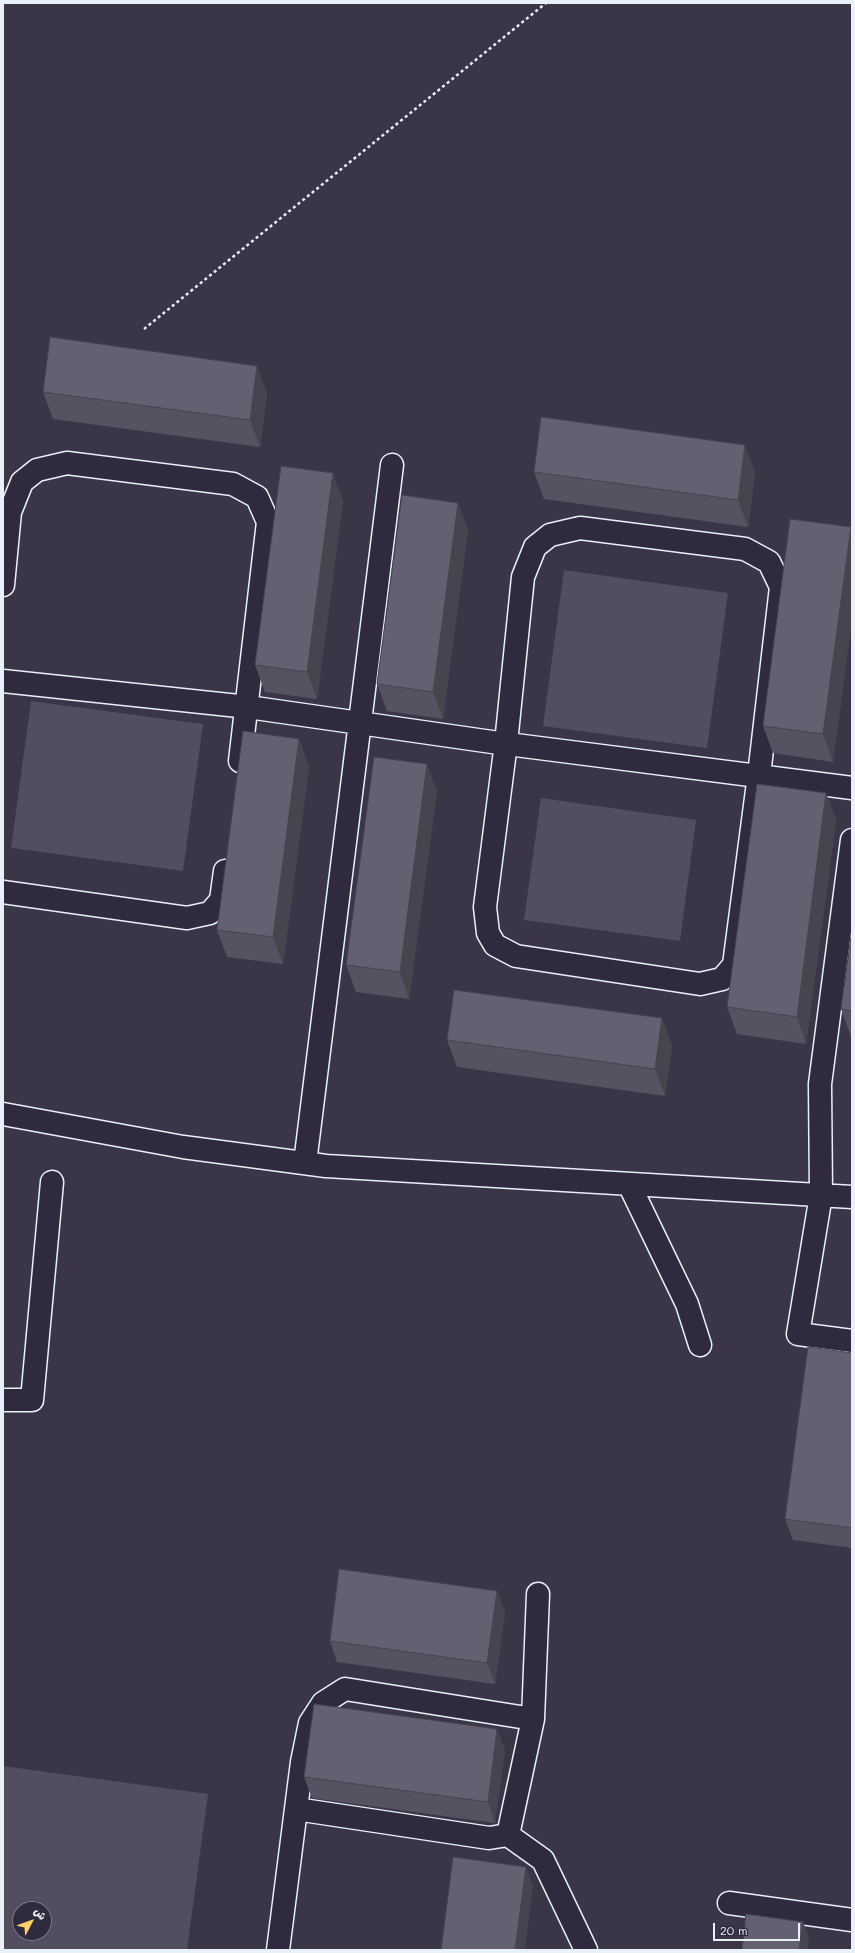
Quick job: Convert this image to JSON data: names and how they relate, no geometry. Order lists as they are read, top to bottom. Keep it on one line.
{"scale_bar":"20 m","north":"top right"}
